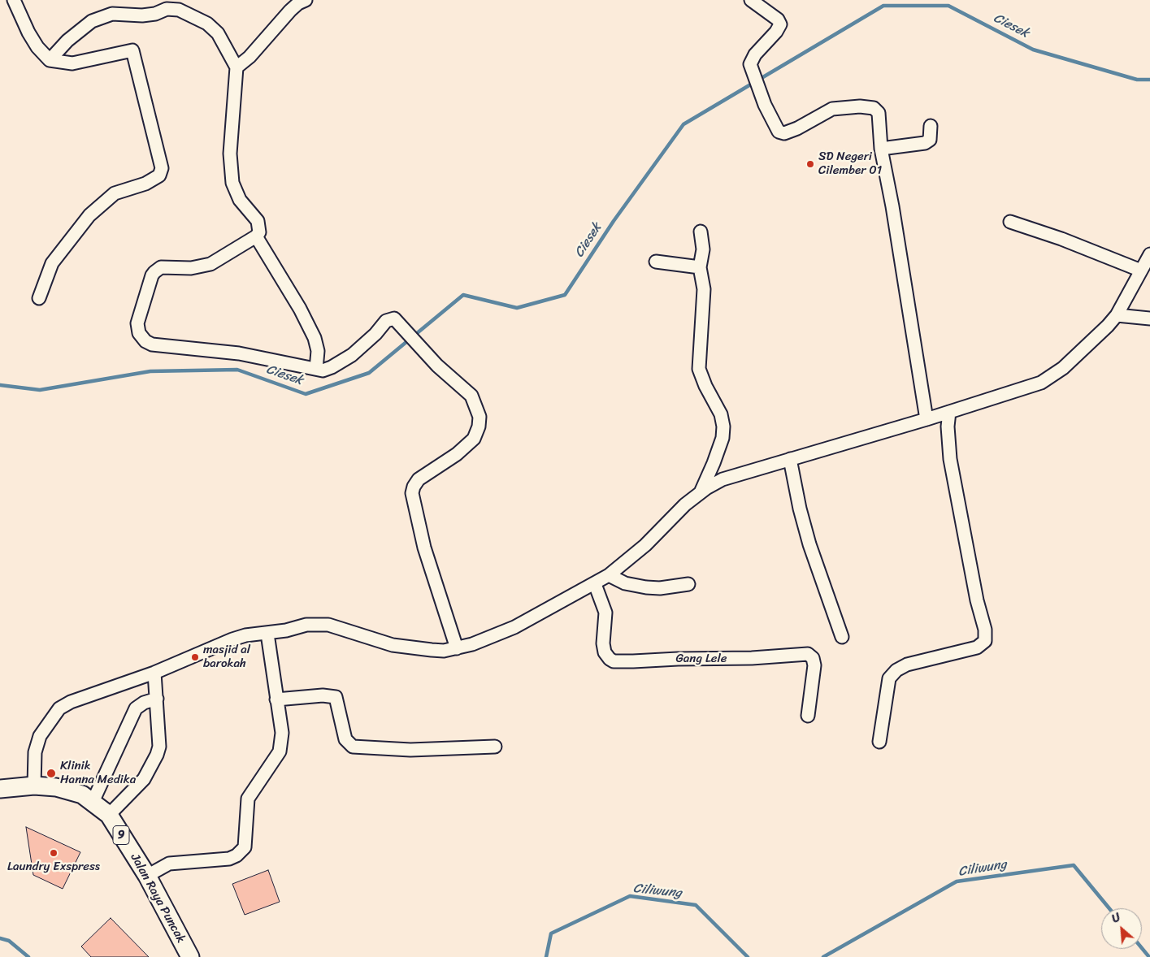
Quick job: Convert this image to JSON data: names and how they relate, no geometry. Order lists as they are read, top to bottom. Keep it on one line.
{"streets":{"highway":["9","Jalan Raya Puncak"],"street":["Gang Lele"]},"water":["Ciesek","Ciliwung"],"places":["SD Negeri Cilember 01","masjid al barokah","Klinik Hanna Medika","Laundry Exspress"],"north":"top left"}
